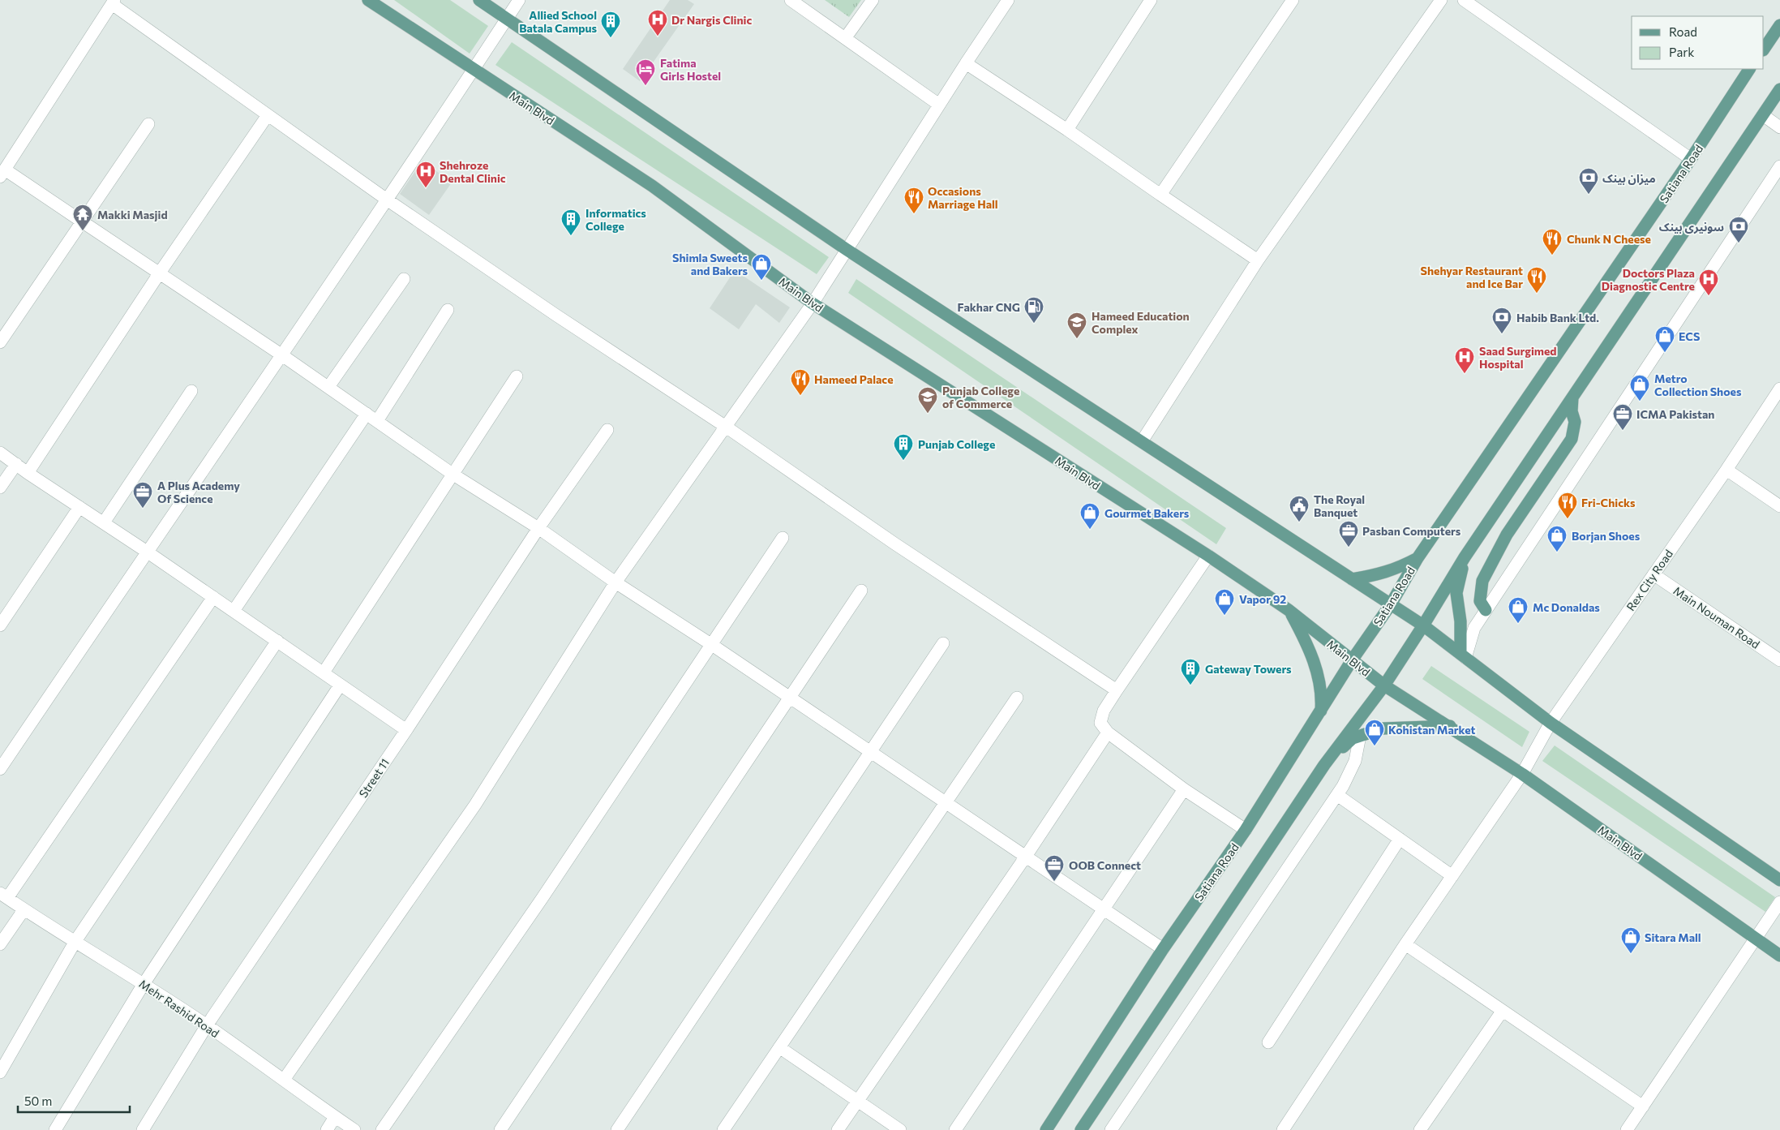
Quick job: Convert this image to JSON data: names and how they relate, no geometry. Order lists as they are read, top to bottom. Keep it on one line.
{"streets":{"main road":["Main Blvd","Satiana Road"],"street":["Rex City Road","Main Nouman Road","Street 11","Mehr Rashid Road"]},"crossings":[["Main Blvd","Satiana Road"],["Main Blvd","Rex City Road"],["Rex City Road","Main Nouman Road"],["Street 11","Mehr Rashid Road"]],"places":{"hospital":["Dr Nargis Clinic","Shehroze Dental Clinic","Doctors Plaza Diagnostic Centre","Saad Surgimed Hospital"],"building":["Allied School Batala Campus","Informatics College","Punjab College","Gateway Towers"],"hotel":["Fatima Girls Hostel"],"bank":["میزان بینک","سونیری بینک","Habib Bank Ltd."],"restaurant":["Occasions Marriage Hall","Chunk N Cheese","Shehyar Restaurant and Ice Bar","Hameed Palace","Fri-Chicks"],"temple":["Makki Masjid"],"shop":["Shimla Sweets and Bakers","ECS","Metro Collection Shoes","Gourmet Bakers","Borjan Shoes","Vapor 92","Mc Donaldas","Kohistan Market","Sitara Mall"],"fuel station":["Fakhar CNG"],"school or university":["Hameed Education Complex","Punjab College of Commerce"],"office":["ICMA Pakistan","A Plus Academy Of Science","Pasban Computers","OOB Connect"],"public building":["The Royal Banquet"]},"legend":["Road","Park"],"scale_bar":"50 m"}
